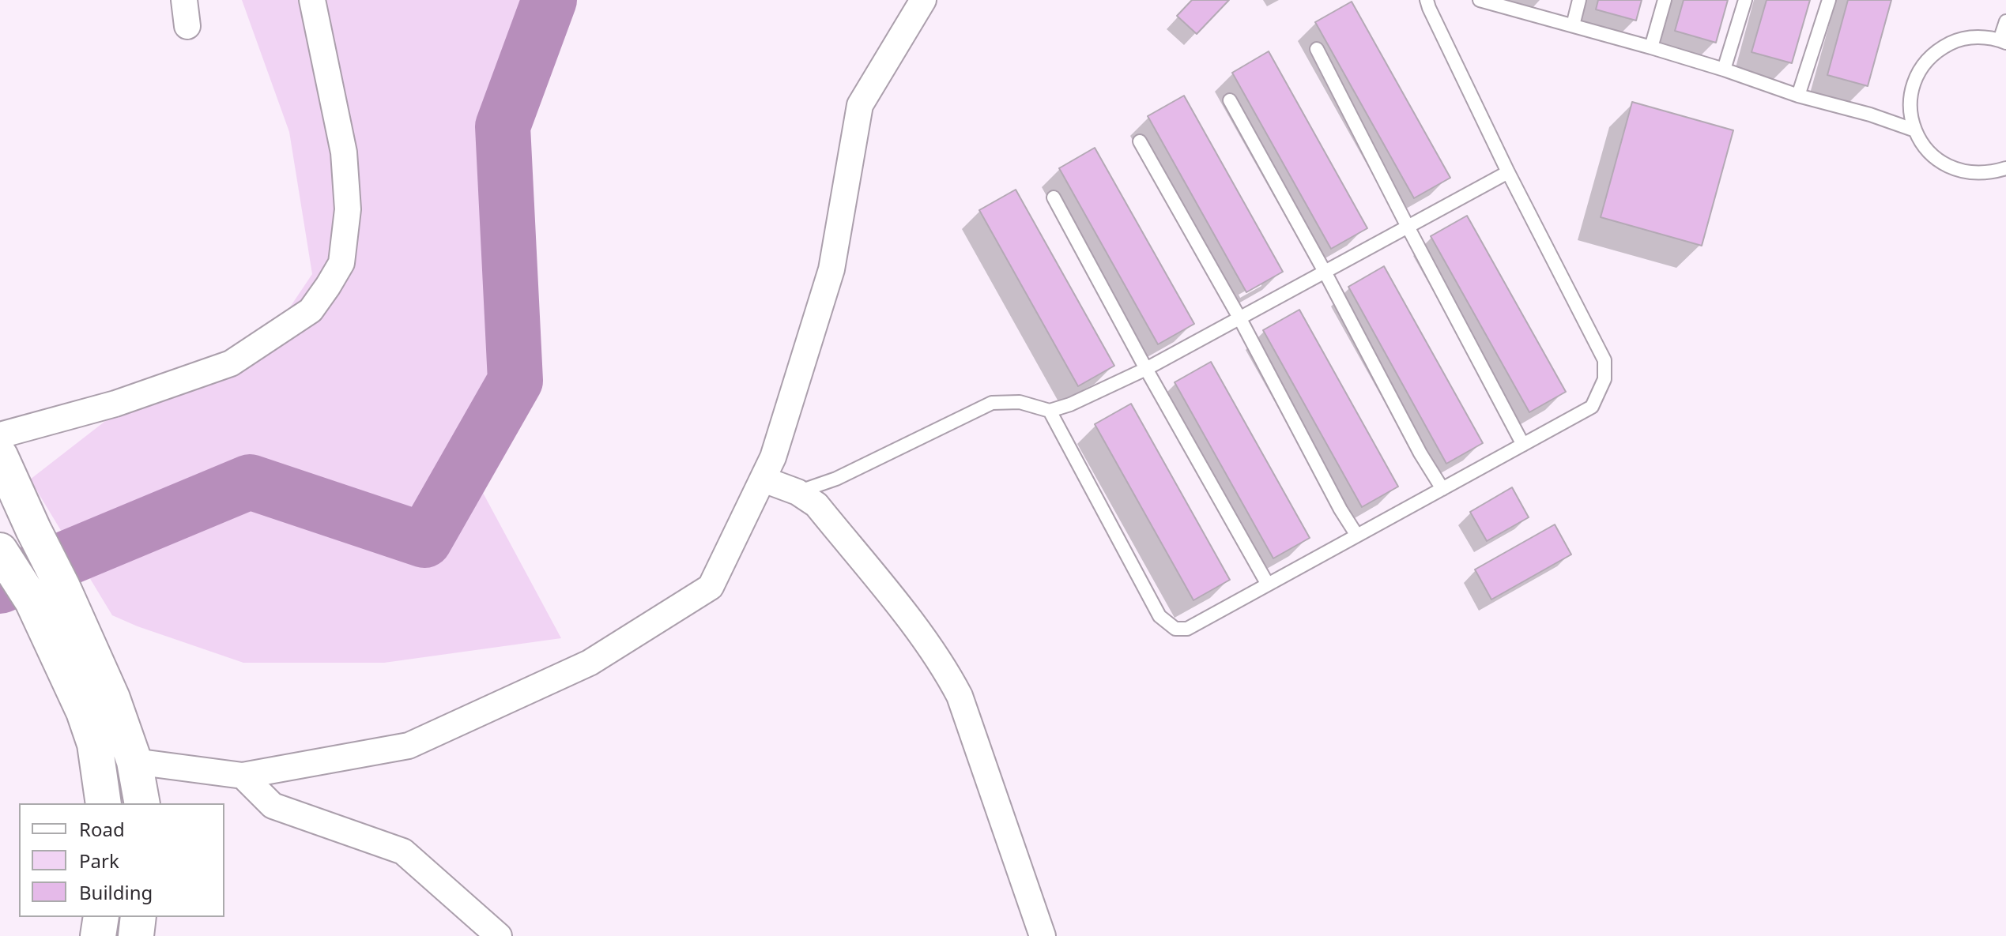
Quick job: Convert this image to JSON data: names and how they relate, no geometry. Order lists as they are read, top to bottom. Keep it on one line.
{"legend":["Road","Park","Building"]}
